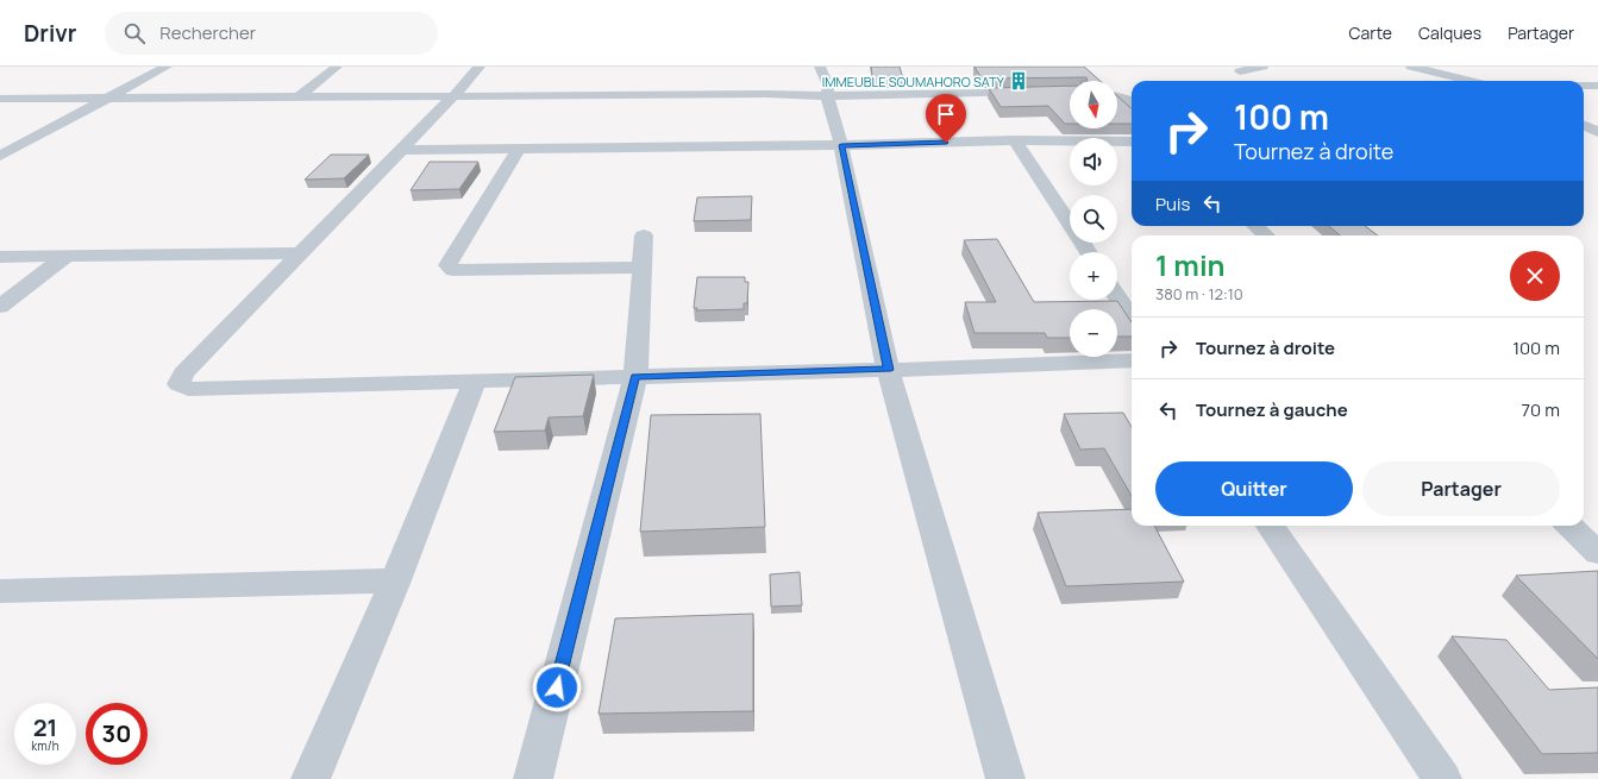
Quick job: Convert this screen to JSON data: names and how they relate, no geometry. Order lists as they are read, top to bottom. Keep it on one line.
{"places":{"building":["IMMEUBLE SOUMAHORO SATY"]},"north":"bottom","page":{"header":"Drivr","search":"Rechercher","nav":["Carte","Calques","Partager"],"map_buttons":["+","−"],"turn":["100 m","Tournez à droite"],"then":"Puis","heading":["1 min","380 m · 12:10"],"list":[{"name":"Tournez à droite","value":"100 m"},{"name":"Tournez à gauche","value":"70 m"}],"buttons":["Quitter","Partager"],"speed":"21 km/h","limit":"30"}}
